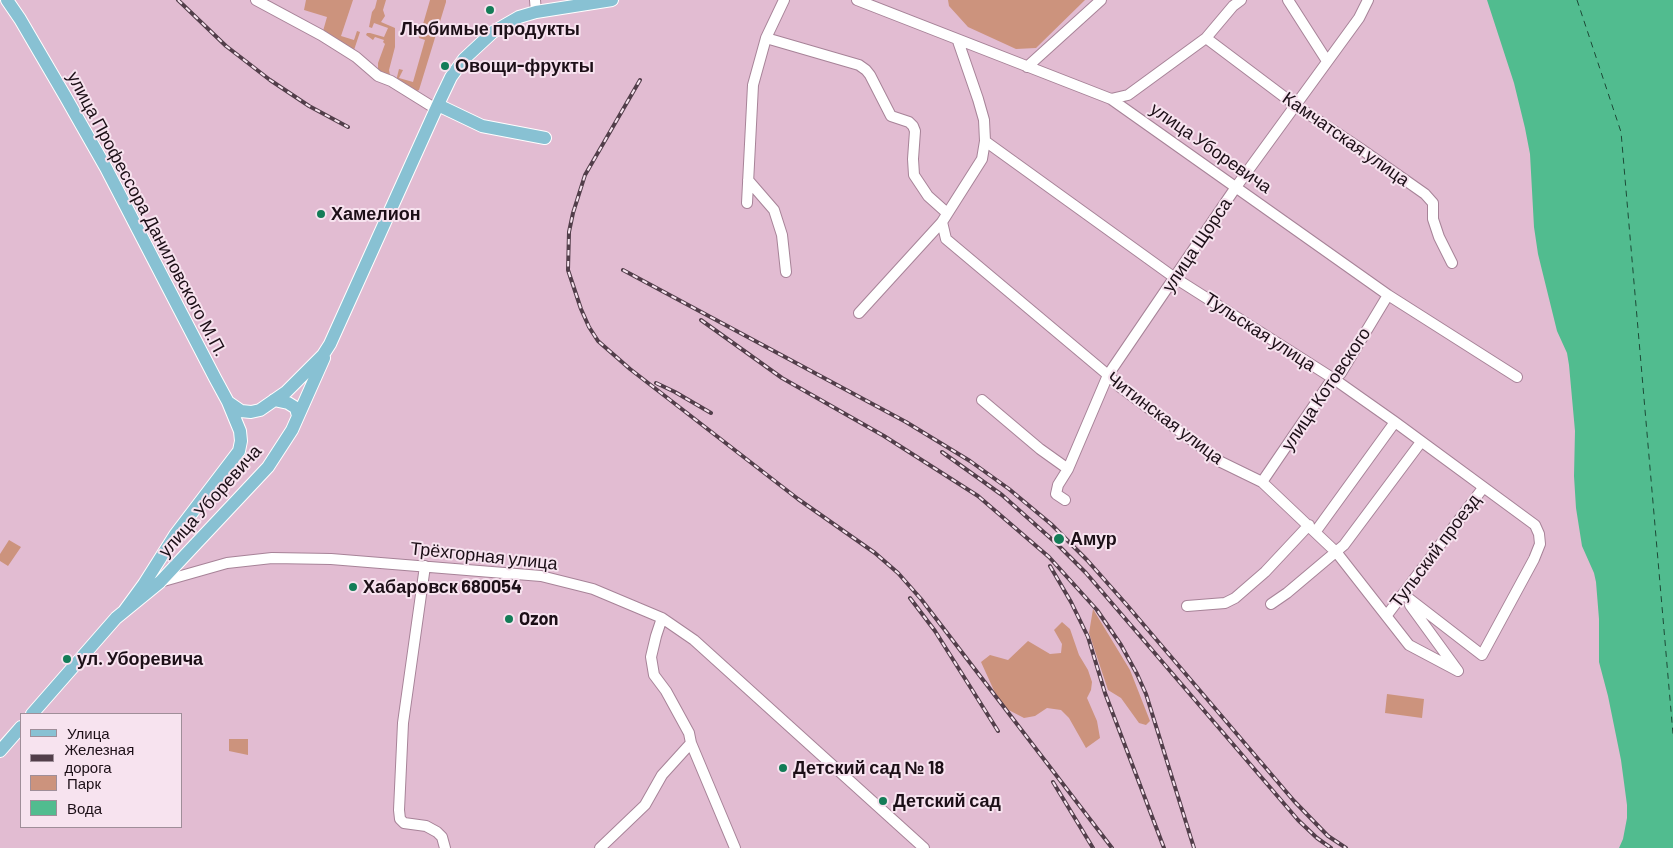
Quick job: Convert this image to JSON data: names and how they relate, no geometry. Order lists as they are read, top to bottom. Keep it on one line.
{"streets":{"main road":["улица Уборевича","улица Профессора Даниловского М.П."],"street":["Камчатская улица","улица Щорса","Тульская улица","улица Котовского","Читинская улица","Тульский проезд","Трёхгорная улица"]},"crossings":[["Камчатская улица","улица Щорса"],["улица Уборевича","улица Профессора Даниловского М.П."],["улица Уборевича","улица Щорса"],["улица Уборевича","улица Котовского"],["улица Уборевича","Трёхгорная улица"],["улица Щорса","Тульская улица"],["улица Щорса","Читинская улица"],["Тульская улица","улица Котовского"],["Тульская улица","Читинская улица"],["Тульская улица","Тульский проезд"],["улица Котовского","Читинская улица"],["Читинская улица","Тульский проезд"]],"places":["Любимые продукты","Овощи-фрукты","Хамелион","Амур","Хабаровск 680054","Ozon","ул. Уборевича","Детский сад № 18","Детский сад"],"legend":["Улица","Железная дорога","Парк","Вода"]}
